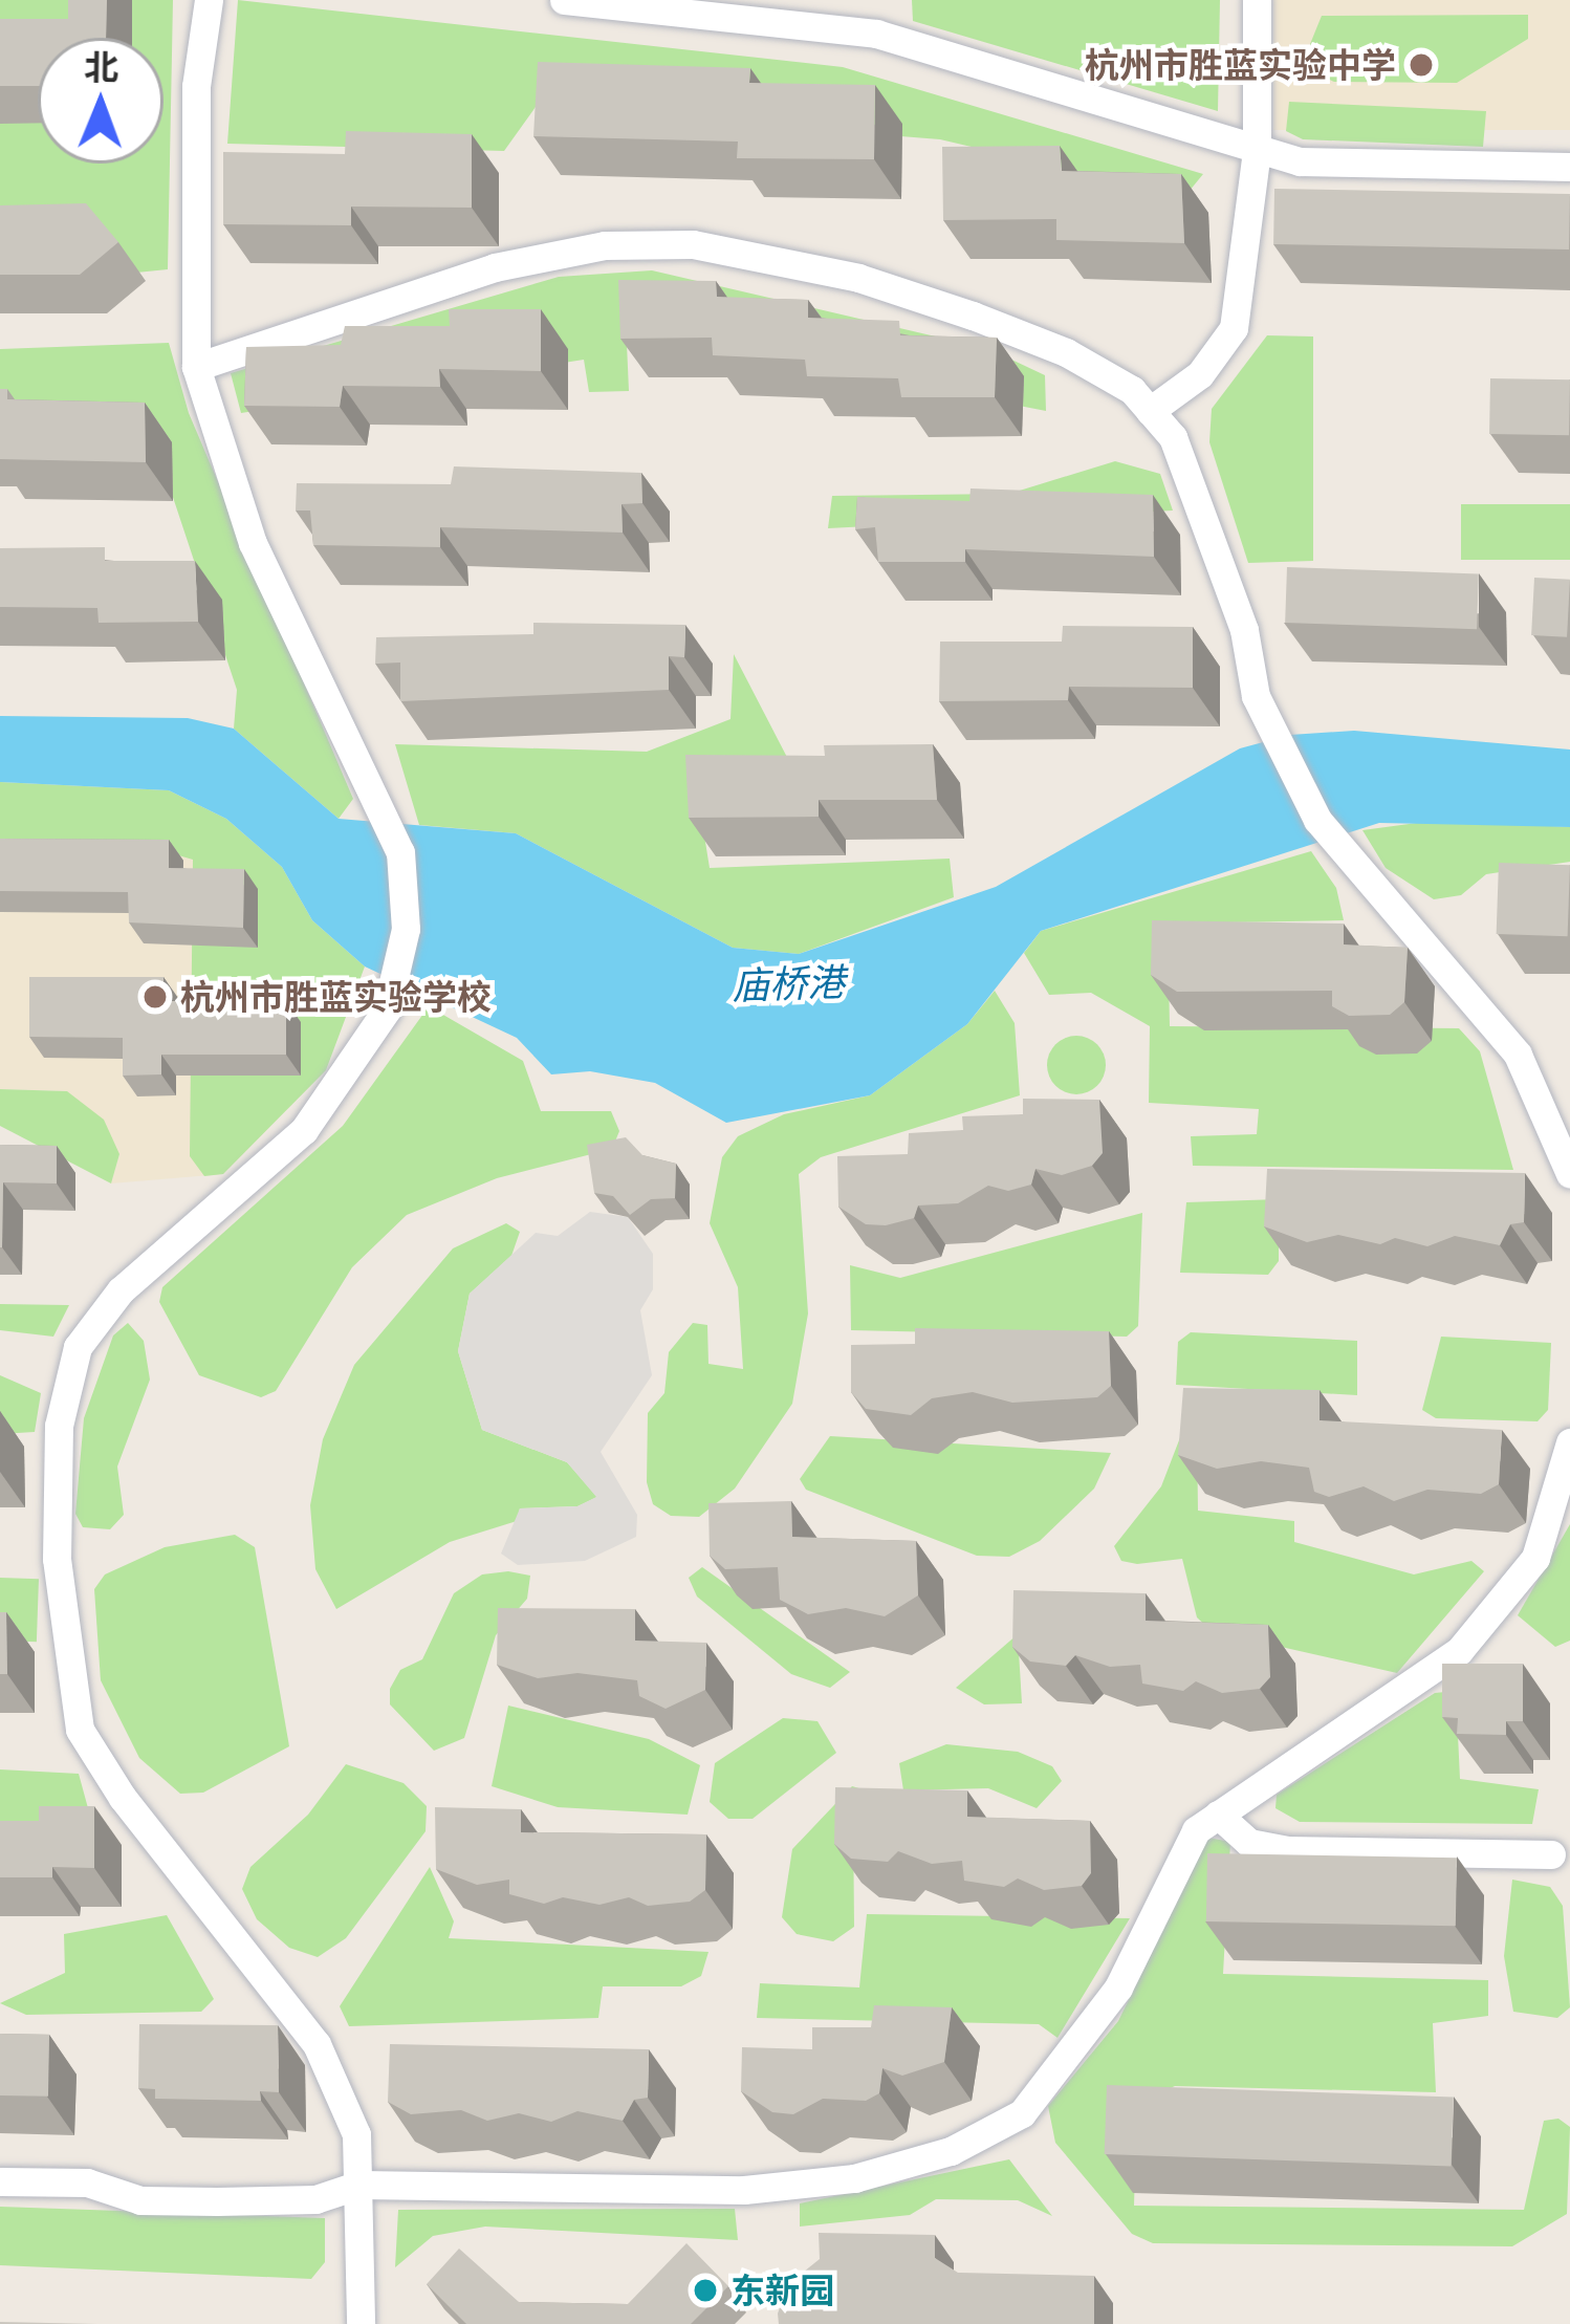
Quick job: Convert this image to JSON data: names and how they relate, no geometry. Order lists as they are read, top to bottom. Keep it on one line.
{"water":["庙桥港"],"places":["杭州市胜蓝实验中学","杭州市胜蓝实验学校","东新园"],"north":"top"}
